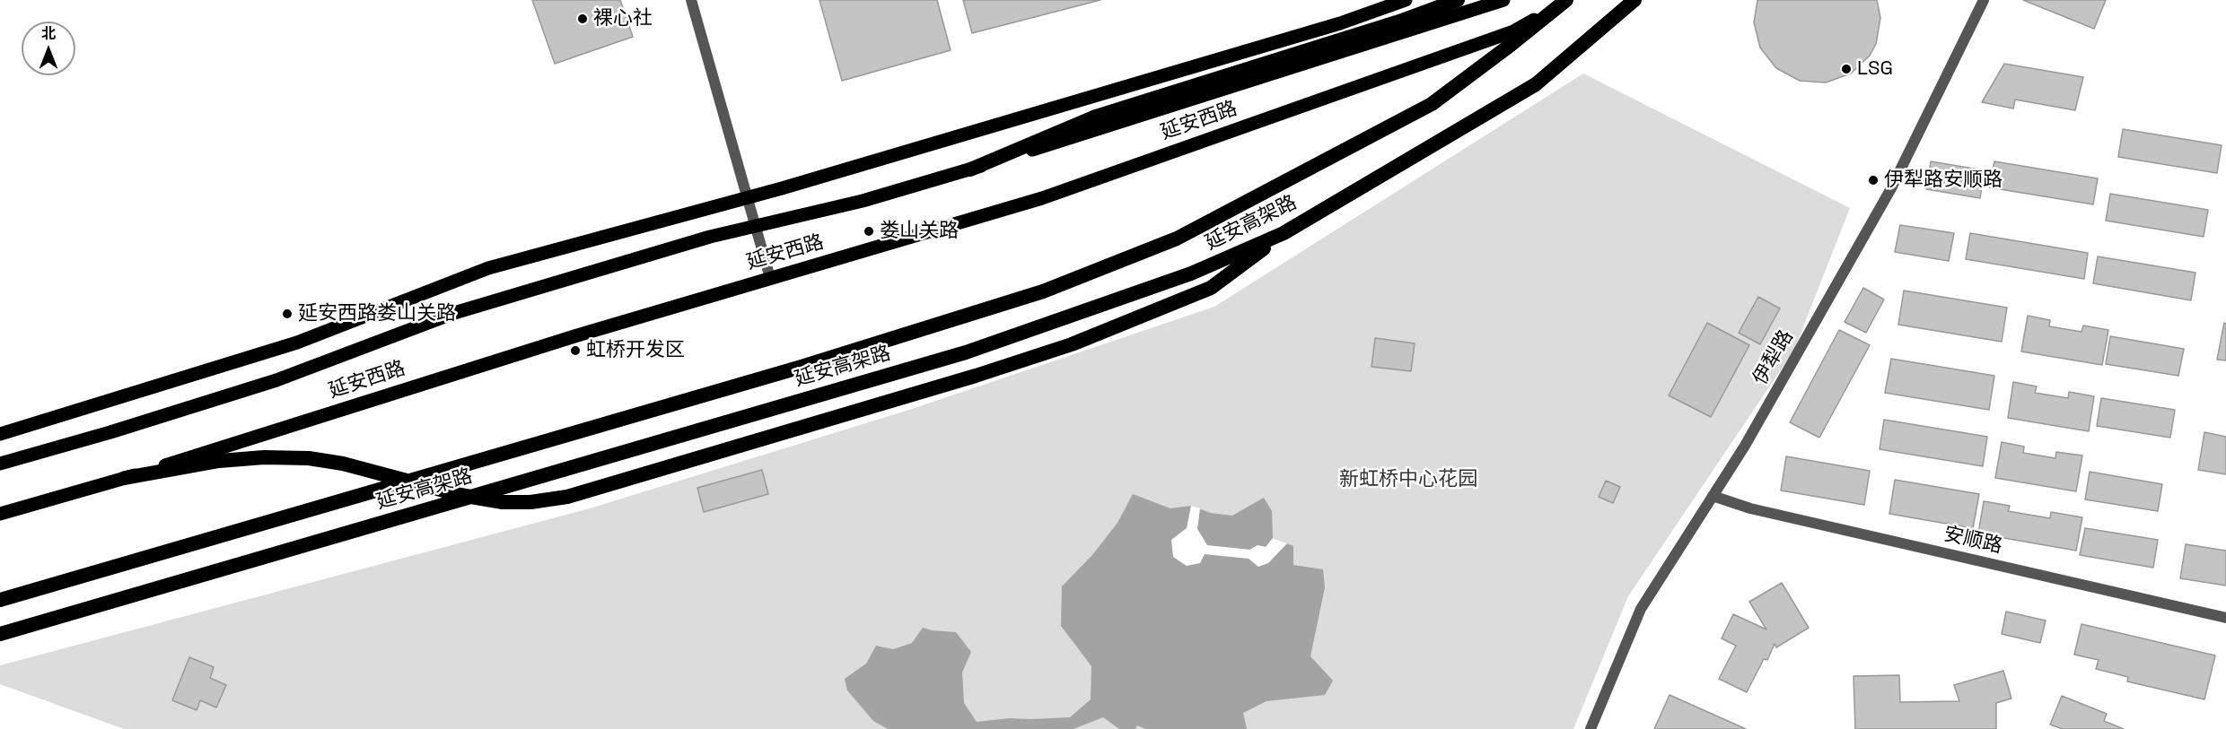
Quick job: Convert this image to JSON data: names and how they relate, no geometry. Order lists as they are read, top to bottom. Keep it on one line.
{"streets":{"highway":["延安高架路"],"main road":["延安西路"],"street":["伊犁路","安顺路"]},"crossings":[["伊犁路","安顺路"]],"parks":["新虹桥中心花园"],"places":["裸心社","LSG","伊犁路安顺路","娄山关路","延安西路娄山关路","虹桥开发区"],"north":"top"}
